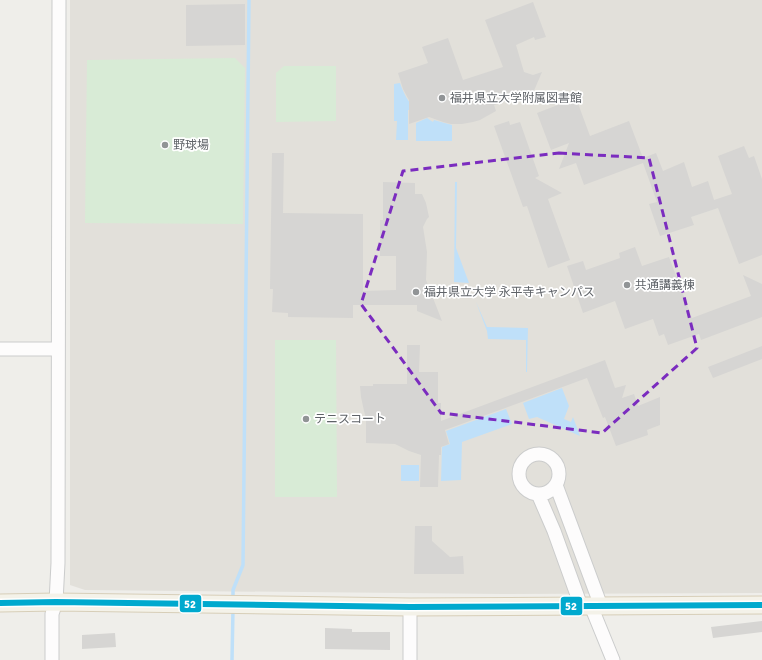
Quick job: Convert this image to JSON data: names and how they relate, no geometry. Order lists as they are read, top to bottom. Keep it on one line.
{"places":["福井県立大学附属図書館","野球場","共通講義棟","福井県立大学 永平寺キャンパス","テニスコート"],"lines":["transit line 52"]}
